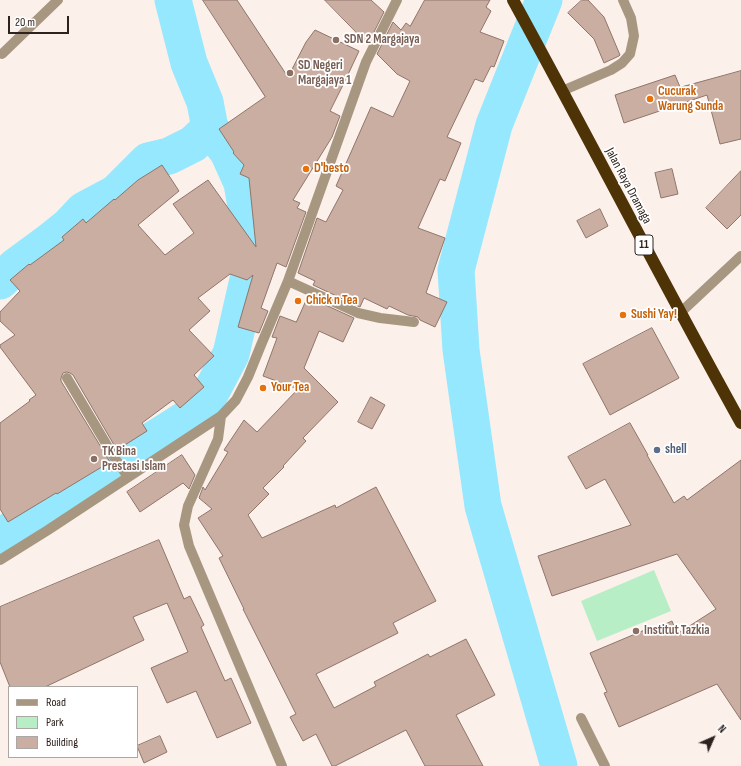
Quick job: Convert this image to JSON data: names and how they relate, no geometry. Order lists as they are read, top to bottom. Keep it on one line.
{"streets":{"highway":["Jalan Raya Dramaga","11"]},"places":["SDN 2 Margajaya","SD Negeri Margajaya 1","Cucurak Warung Sunda","D'besto","Chick n Tea","Sushi Yay!","Your Tea","shell","TK Bina Prestasi Islam","Institut Tazkia"],"legend":["Road","Park","Building"],"scale_bar":"20 m","north":"top right"}
